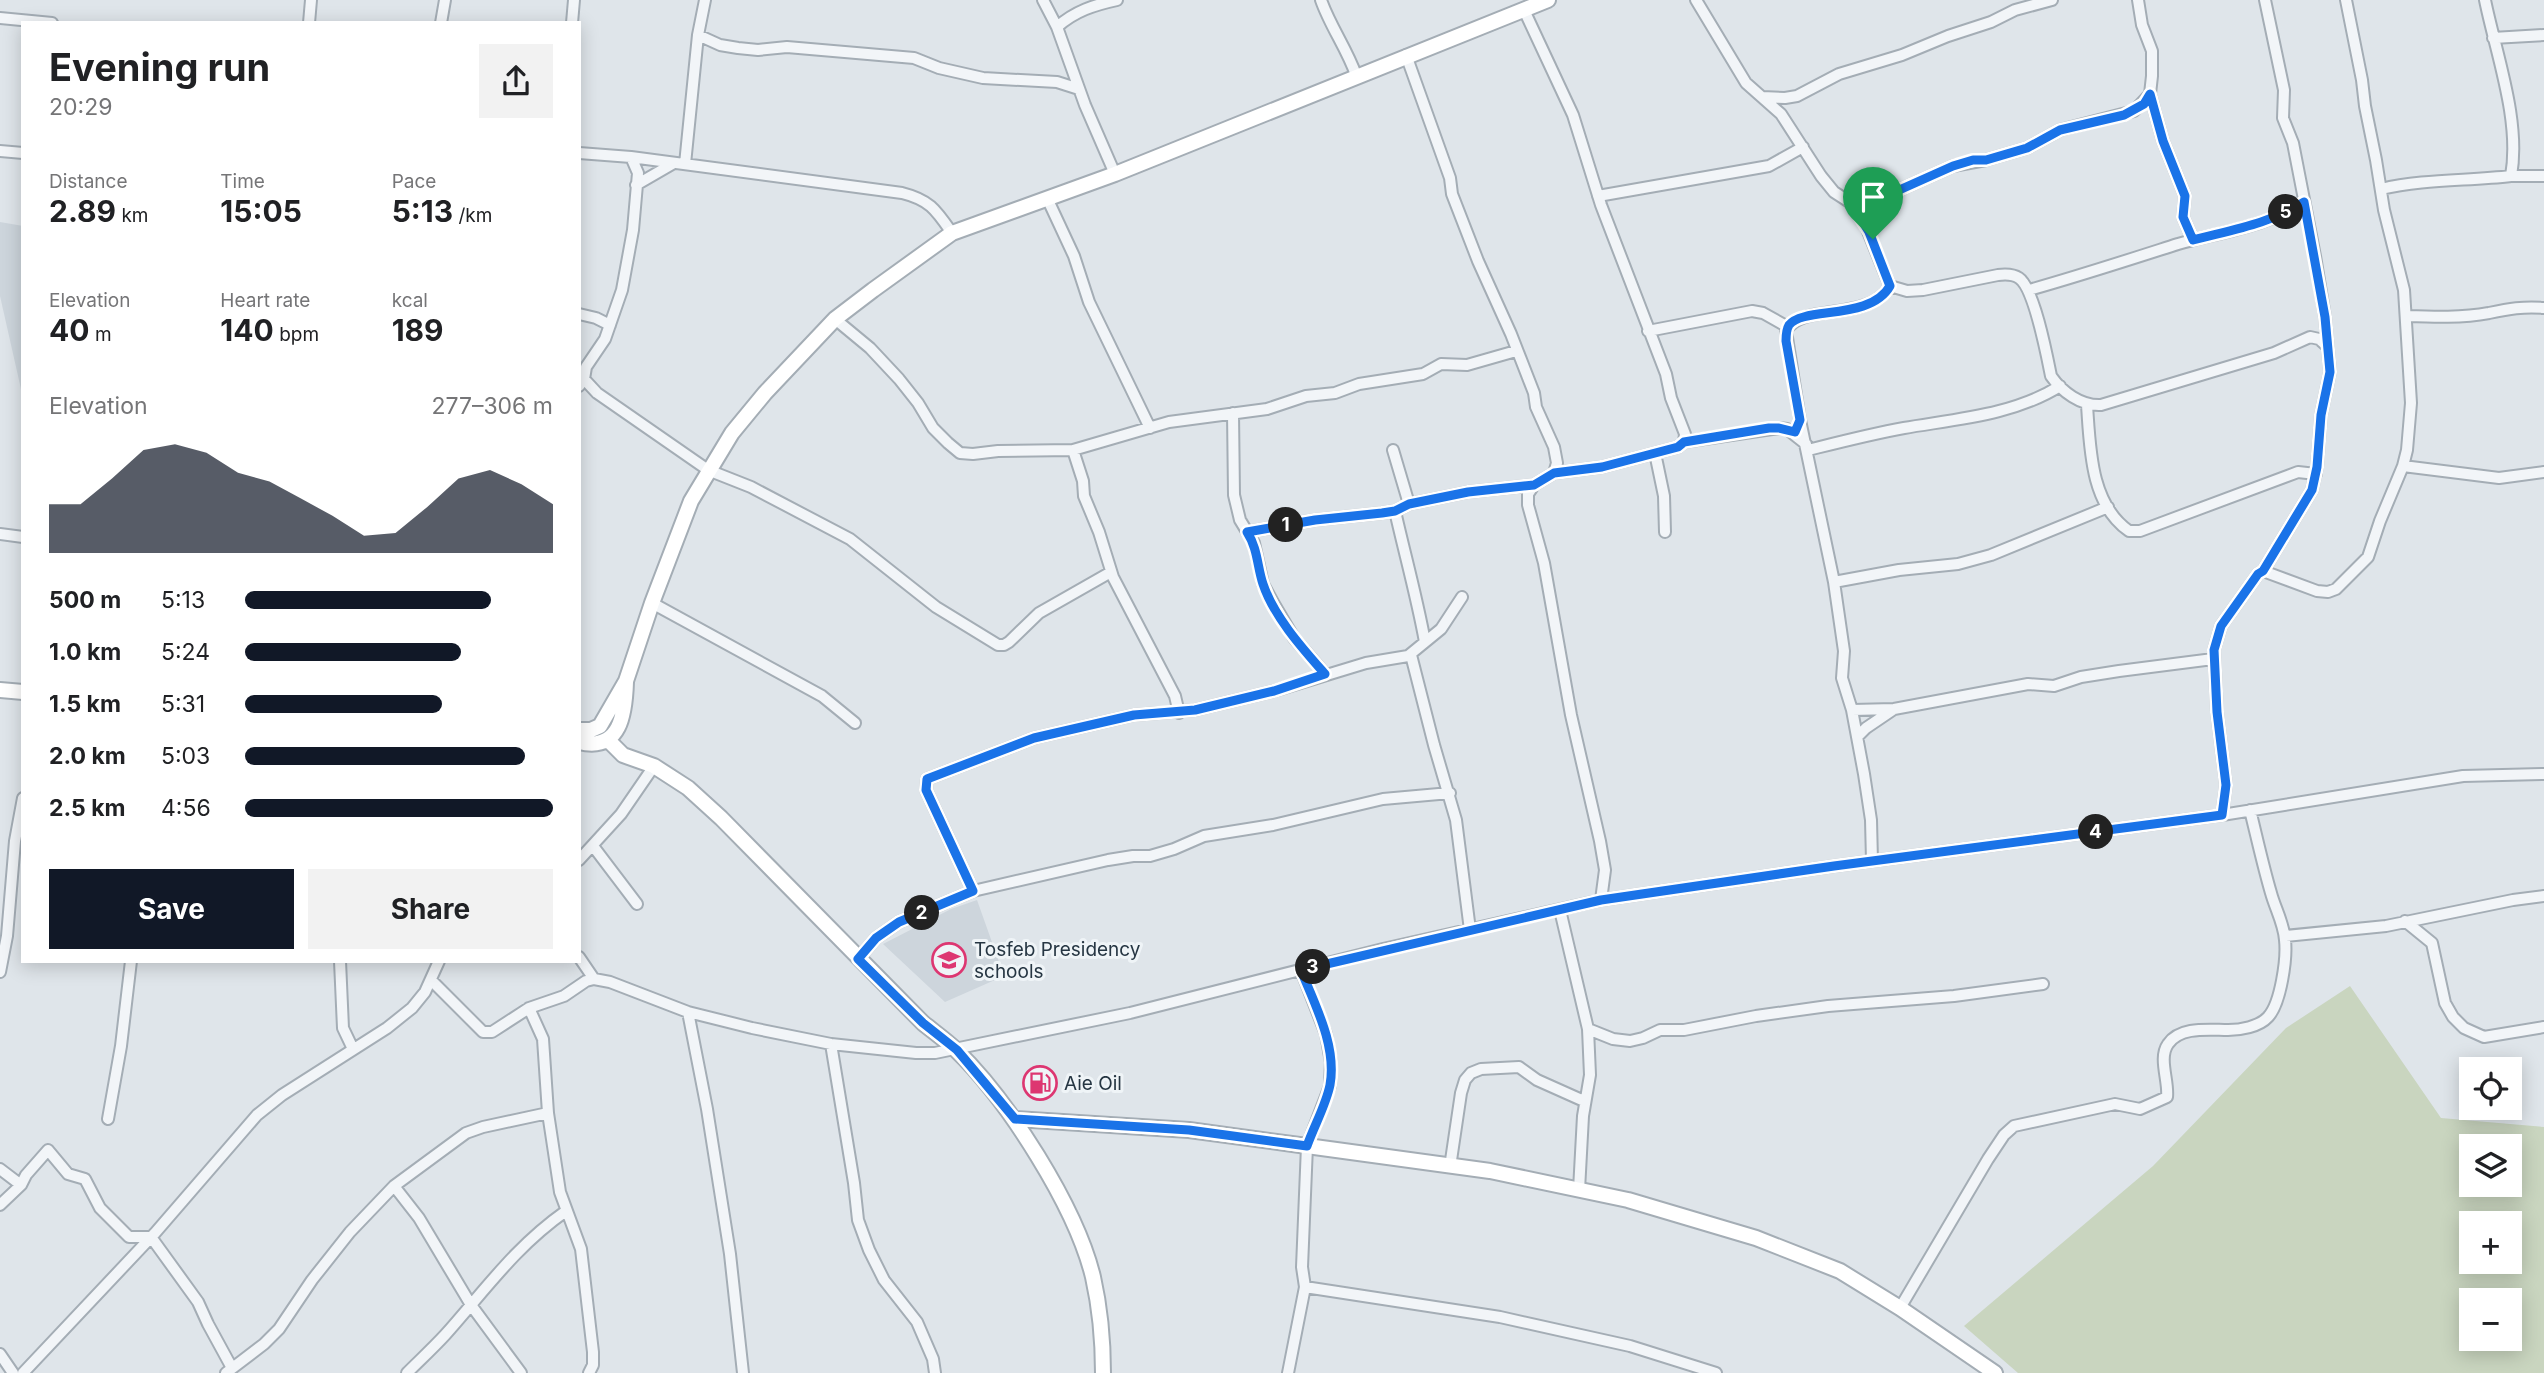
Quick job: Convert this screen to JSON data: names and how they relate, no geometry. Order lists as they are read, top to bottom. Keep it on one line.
{"places":{"school or university":["Tosfeb Presidency schools"],"fuel station":["Aie Oil"]},"page":{"heading":["Evening run","20:29"],"stats":[["Distance","2.89 km"],["Time","15:05"],["Pace","5:13 /km"],["Elevation","40 m"],["Heart rate","140 bpm"],["kcal","189"]],"pins":["5","1","4","2","3"],"chart":["Elevation","277–306 m"],"list":[{"name":"500 m","note":"5:13"},{"name":"1.0 km","note":"5:24"},{"name":"1.5 km","note":"5:31"},{"name":"2.0 km","note":"5:03"},{"name":"2.5 km","note":"4:56"}],"buttons":["Save","Share"],"map_buttons":["+","−"]}}
